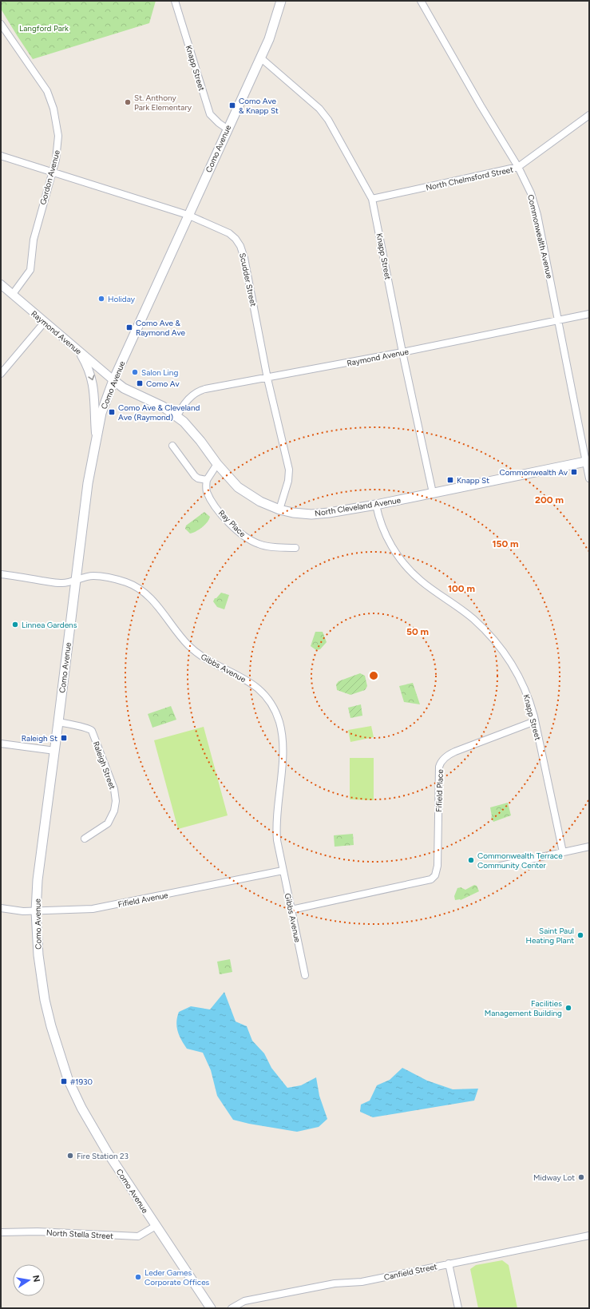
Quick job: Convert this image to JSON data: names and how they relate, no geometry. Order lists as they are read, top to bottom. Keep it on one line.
{"streets":{"main road":["Como Avenue","North Cleveland Avenue"],"street":["Knapp Street","Gordon Avenue","North Chelmsford Street","Commonwealth Avenue","Scudder Street","Raymond Avenue","Ray Place","Gibbs Avenue","Raleigh Street","Fifield Place","Fifield Avenue","North Stella Street","Canfield Street"]},"crossings":[["Knapp Street","Como Avenue"],["Knapp Street","North Chelmsford Street"],["Knapp Street","Raymond Avenue"],["Knapp Street","North Cleveland Avenue"],["Knapp Street","Fifield Place"],["Como Avenue","Scudder Street"],["Como Avenue","Raymond Avenue"],["Como Avenue","North Cleveland Avenue"],["Como Avenue","Gibbs Avenue"],["Como Avenue","Raleigh Street"],["Como Avenue","Fifield Avenue"],["Como Avenue","North Stella Street"],["Gordon Avenue","Scudder Street"],["Gordon Avenue","Raymond Avenue"],["North Chelmsford Street","Commonwealth Avenue"],["Commonwealth Avenue","Raymond Avenue"],["Commonwealth Avenue","North Cleveland Avenue"],["Scudder Street","Raymond Avenue"],["Scudder Street","North Cleveland Avenue"],["Raymond Avenue","North Cleveland Avenue"],["Gibbs Avenue","Fifield Place"],["Gibbs Avenue","Fifield Avenue"]],"parks":["Langford Park"],"places":{"other":["St. Anthony Park Elementary","Holiday","Salon Ling","Linnea Gardens","Commonwealth Terrace Community Center","Saint Paul Heating Plant","Facilities Management Building","Fire Station 23","Midway Lot","Leder Games Corporate Offices"],"transit":["Como Ave & Knapp St","Como Ave & Raymond Ave","Como Av","Como Ave & Cleveland Ave (Raymond)","Commonwealth Av","Knapp St","Raleigh St","#1930"]},"north":"right","rings":["200 m","150 m","100 m","50 m"]}
